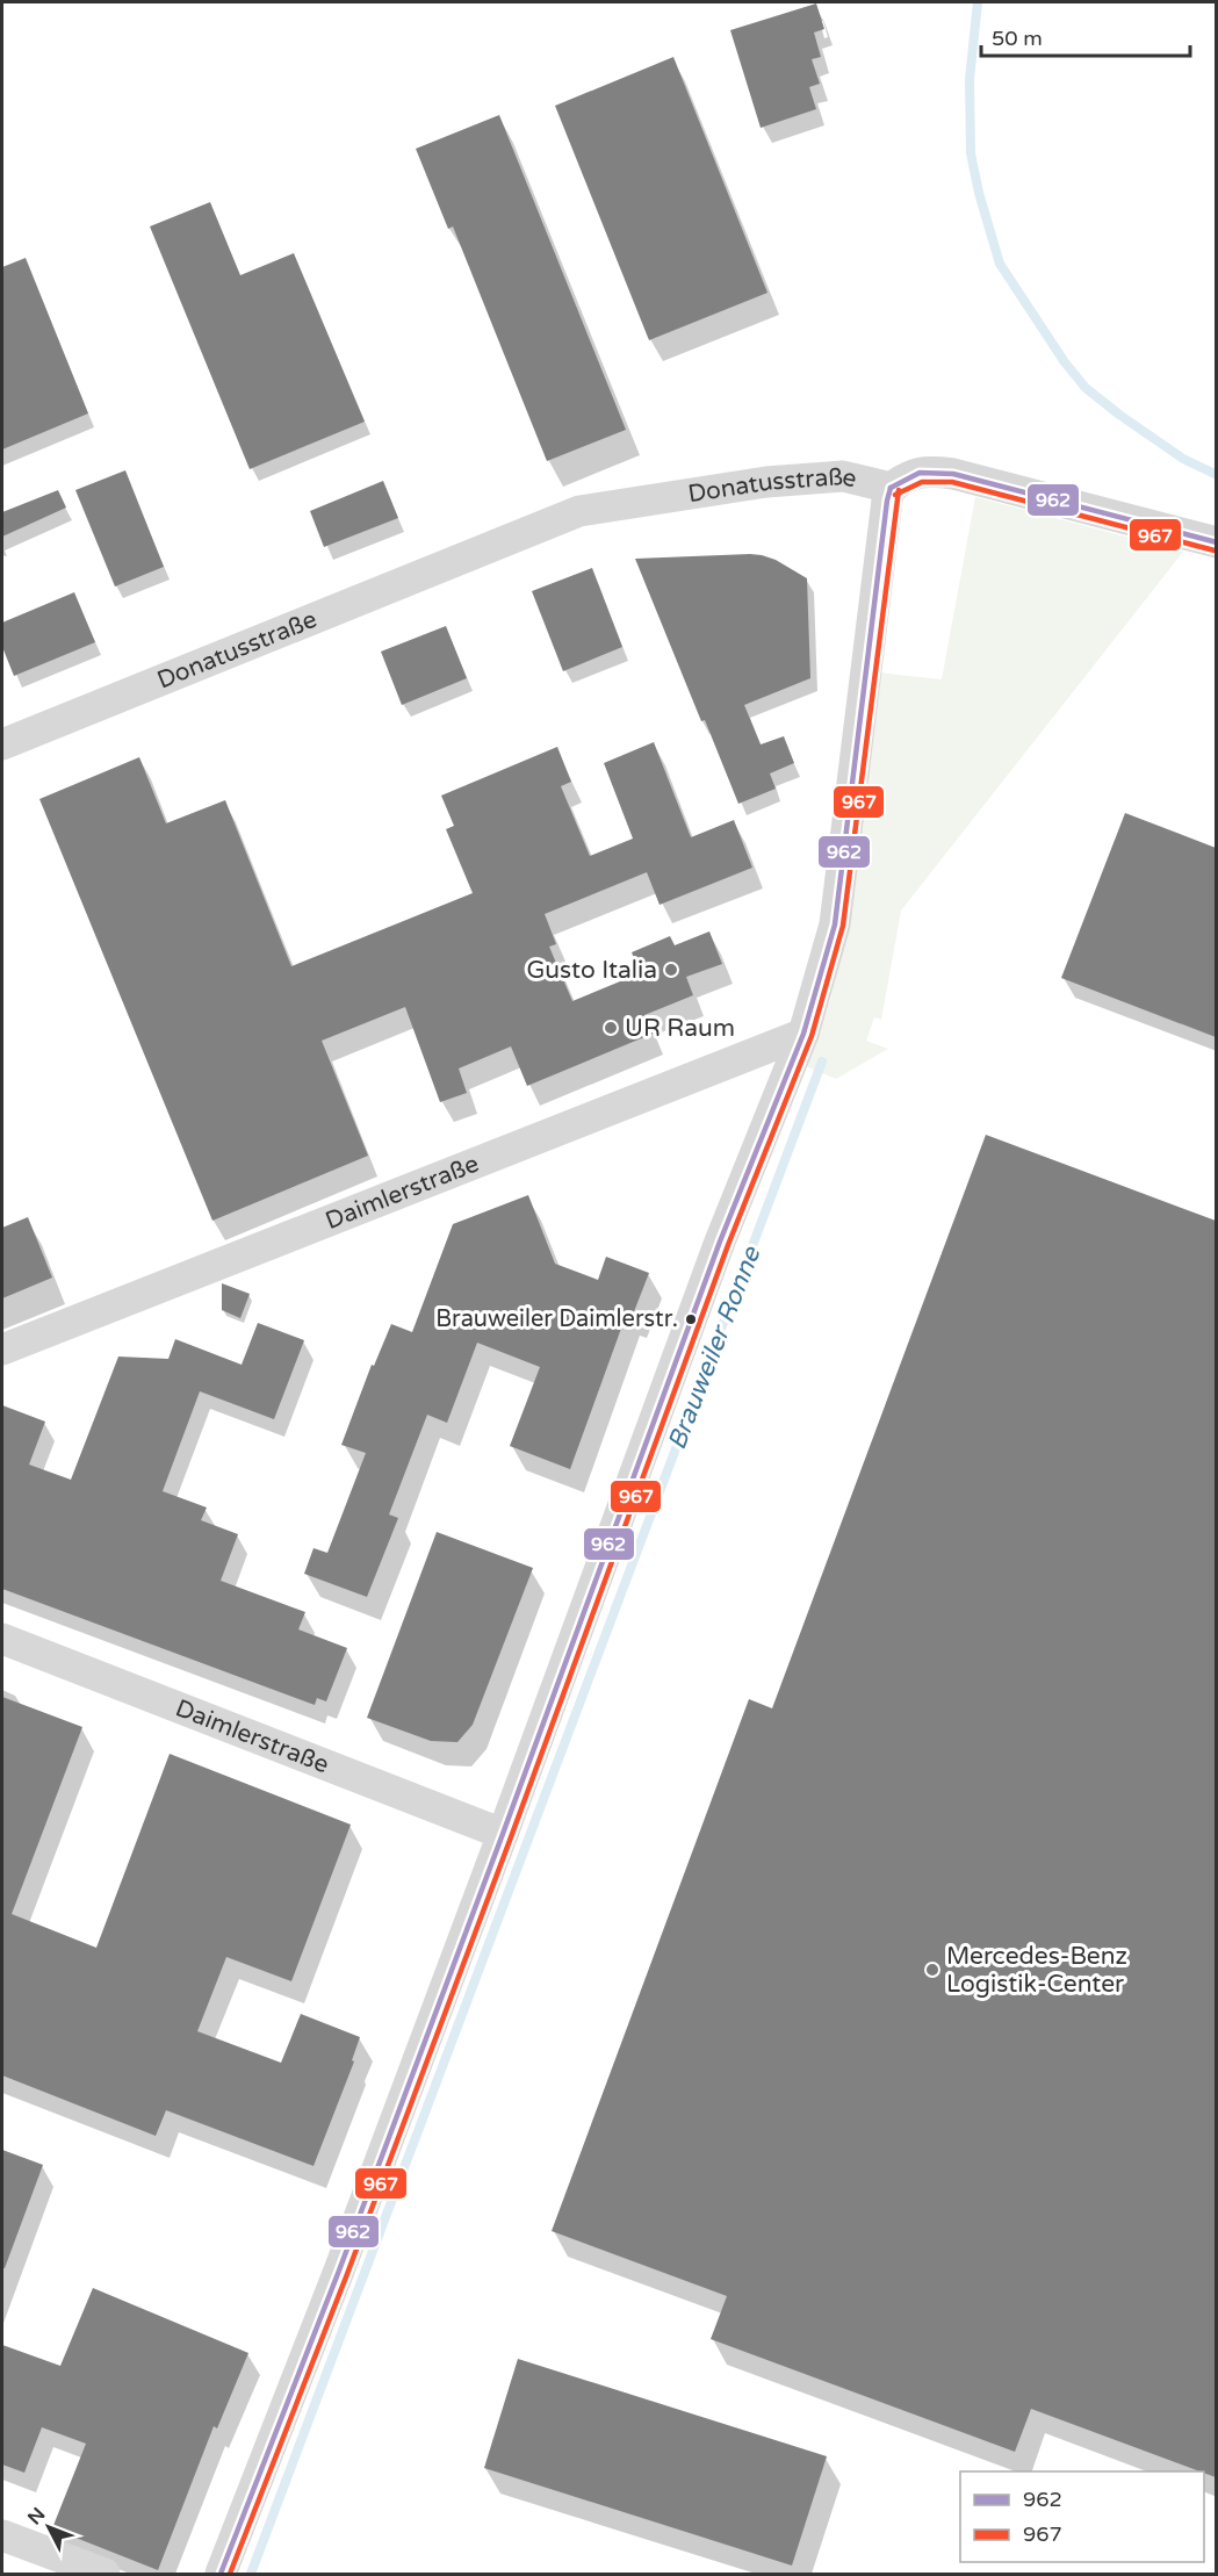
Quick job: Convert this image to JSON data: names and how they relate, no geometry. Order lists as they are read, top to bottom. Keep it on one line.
{"streets":{"street":["Donatusstraße","Daimlerstraße"]},"crossings":[["Donatusstraße","Daimlerstraße"]],"water":["Brauweiler Ronne"],"places":["Gusto Italia","UR Raum","Brauweiler Daimlerstr.","Mercedes-Benz Logistik-Center"],"lines":["transit line 962","transit line 967"],"legend":["962","967"],"scale_bar":"50 m","north":"top left"}
